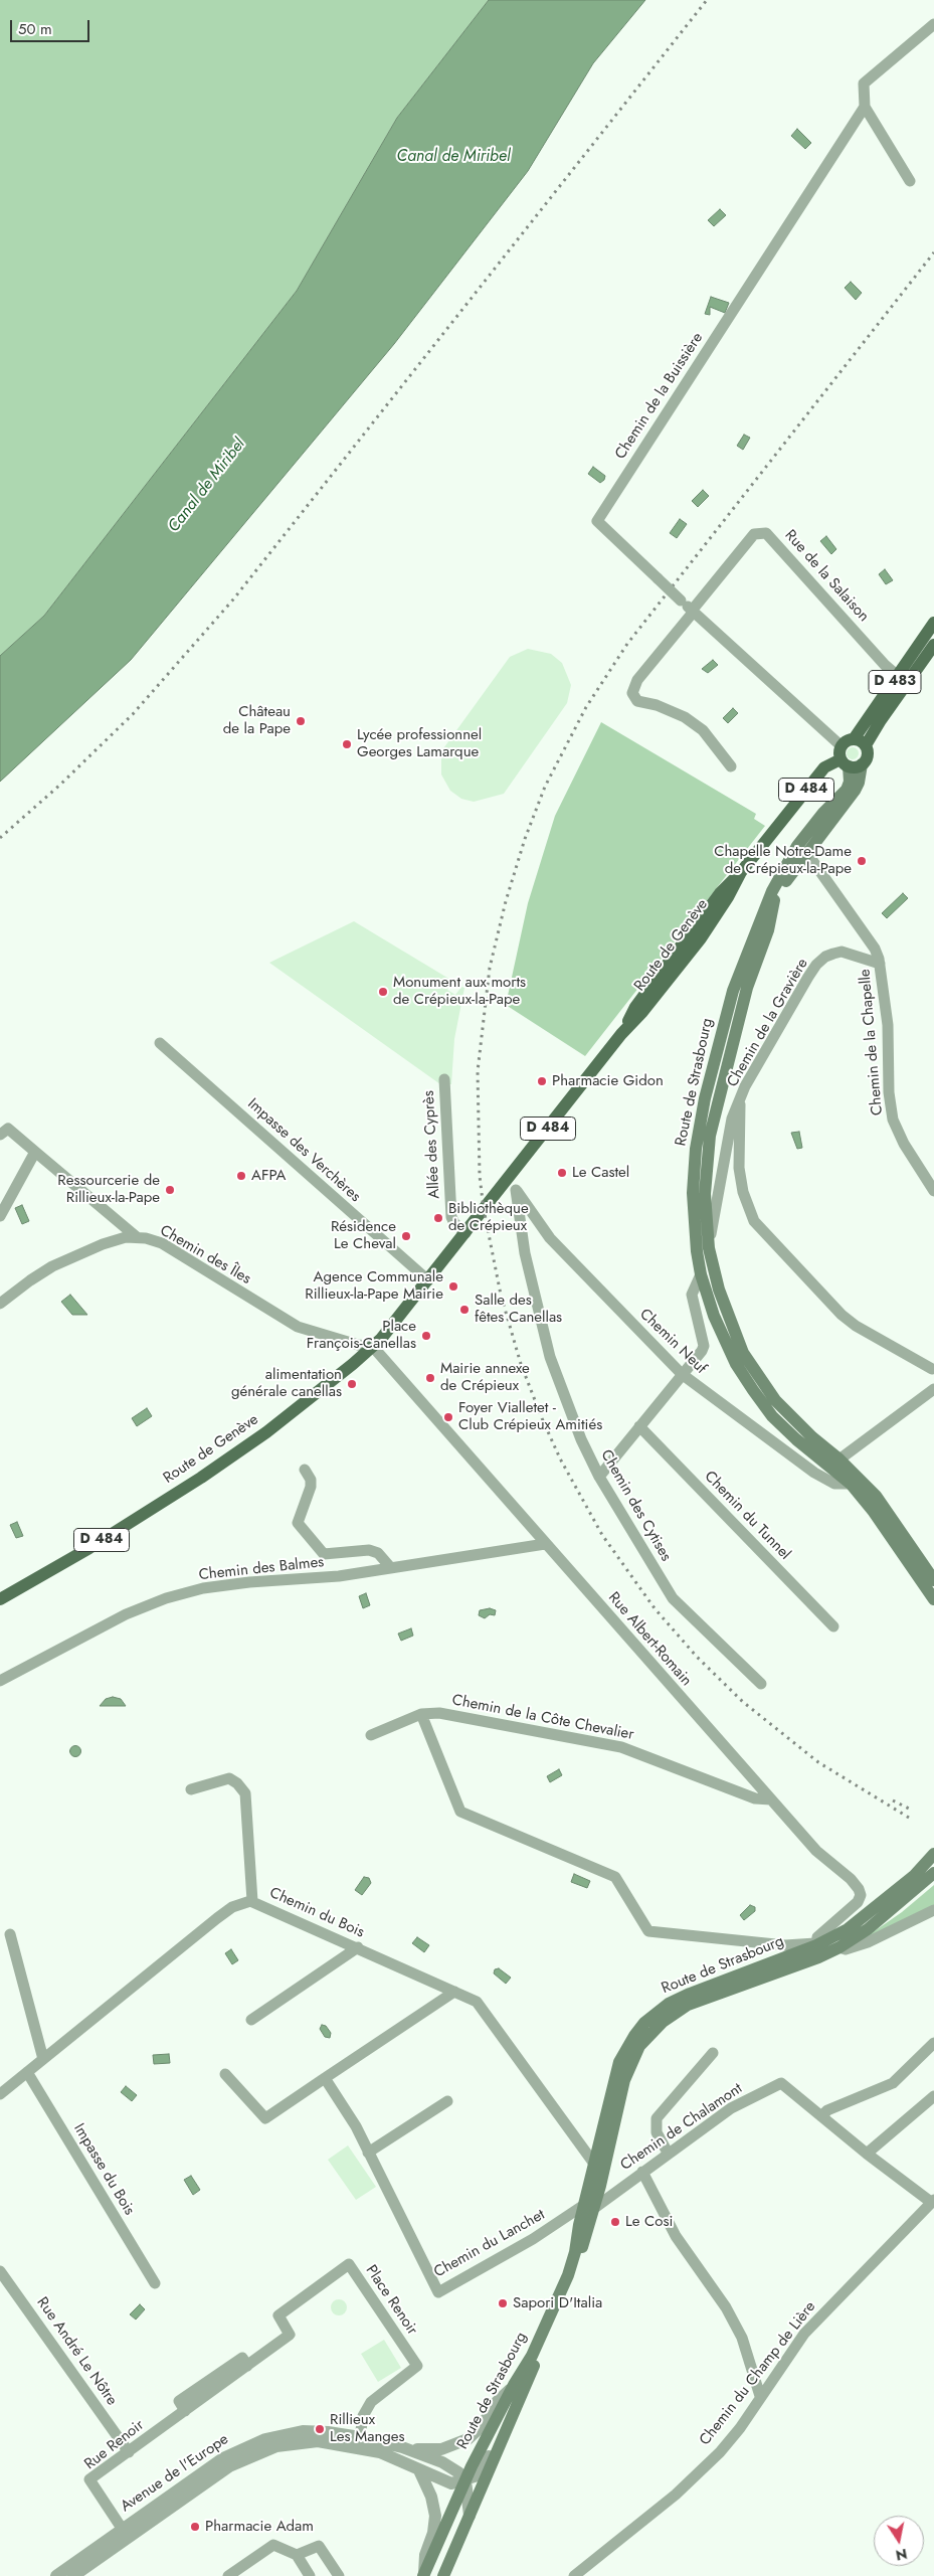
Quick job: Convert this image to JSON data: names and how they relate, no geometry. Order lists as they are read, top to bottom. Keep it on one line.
{"streets":{"main road":["D 483","D 484","Route de Genève","Route de Strasbourg"],"street":["Chemin de la Buissière","Rue de la Salaison","Chemin de la Gravière","Chemin de la Chapelle","Allée des Cyprès","Impasse des Verchères","Chemin des Îles","Chemin Neuf","Chemin des Cytises","Chemin du Tunnel","Chemin des Balmes","Rue Albert-Romain","Chemin de la Côte Chevalier","Chemin du Bois","Chemin de Chalamont","Impasse du Bois","Chemin du Lanchet","Place Renoir","Rue André Le Nôtre","Chemin du Champ de Lière","Rue Renoir","Avenue de l'Europe"]},"crossings":[["Chemin de la Buissière","Rue de la Salaison"],["Chemin de la Buissière","Route de Genève"],["Chemin de la Buissière","Route de Strasbourg"],["Rue de la Salaison","Route de Genève"],["Route de Genève","Route de Strasbourg"],["Route de Genève","Allée des Cyprès"],["Route de Genève","Impasse des Verchères"],["Route de Genève","Chemin des Îles"],["Route de Genève","Chemin Neuf"],["Route de Genève","Chemin des Cytises"],["Route de Genève","Rue Albert-Romain"],["Chemin de la Gravière","Chemin de la Chapelle"],["Chemin de la Gravière","Route de Strasbourg"],["Chemin de la Chapelle","Route de Strasbourg"],["Route de Strasbourg","Chemin Neuf"],["Route de Strasbourg","Rue Albert-Romain"],["Route de Strasbourg","Chemin du Bois"],["Route de Strasbourg","Chemin de Chalamont"],["Route de Strasbourg","Chemin du Lanchet"],["Route de Strasbourg","Avenue de l'Europe"],["Chemin des Îles","Rue Albert-Romain"],["Chemin Neuf","Chemin des Cytises"],["Chemin des Balmes","Rue Albert-Romain"],["Rue Albert-Romain","Chemin de la Côte Chevalier"],["Chemin du Bois","Impasse du Bois"],["Chemin de Chalamont","Chemin du Lanchet"],["Chemin de Chalamont","Chemin du Champ de Lière"],["Place Renoir","Rue Renoir"],["Place Renoir","Avenue de l'Europe"],["Rue André Le Nôtre","Rue Renoir"],["Rue Renoir","Avenue de l'Europe"]],"water":["Canal de Miribel"],"places":["Château de la Pape","Lycée professionnel Georges Lamarque","Chapelle Notre-Dame de Crépieux-la-Pape","Monument aux morts de Crépieux-la-Pape","Pharmacie Gidon","Le Castel","AFPA","Ressourcerie de Rillieux-la-Pape","Bibliothèque de Crépieux","Résidence Le Cheval","Agence Communale Rillieux-la-Pape Mairie","Salle des fêtes Canellas","Place François-Canellas","Mairie annexe de Crépieux","alimentation générale canellas","Foyer Vialletet - Club Crépieux Amitiés","Le Cosi","Sapori D'Italia","Rillieux Les Manges","Pharmacie Adam"],"scale_bar":"50 m","north":"bottom"}
